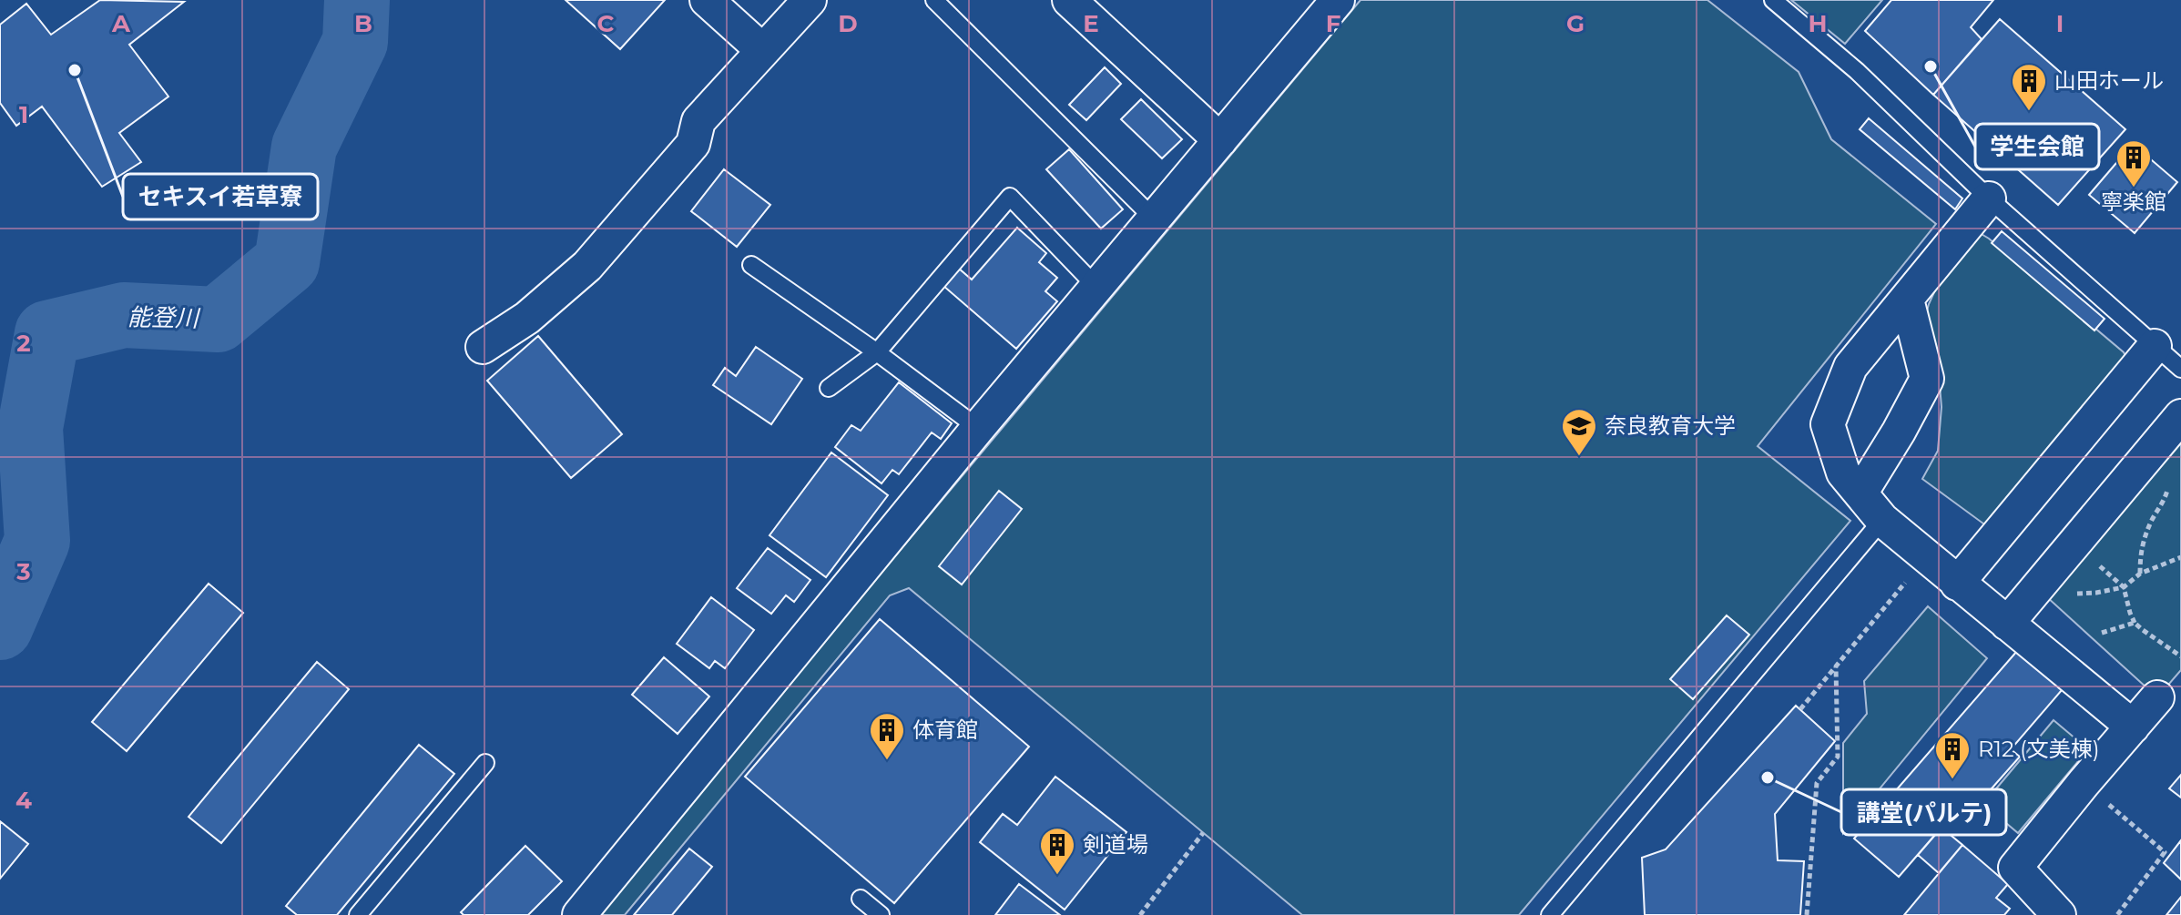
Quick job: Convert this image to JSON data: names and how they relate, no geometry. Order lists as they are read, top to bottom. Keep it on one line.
{"water":["能登川"],"places":{"other":["学生会館","セキスイ若草寮","講堂(パルテ)"],"building":["山田ホール","寧楽館","体育館","R12 (文美棟)","剣道場"],"school or university":["奈良教育大学"]},"grid":{"columns":["A","B","C","D","E","F","G","H","I"],"rows":["1","2","3","4"]}}
